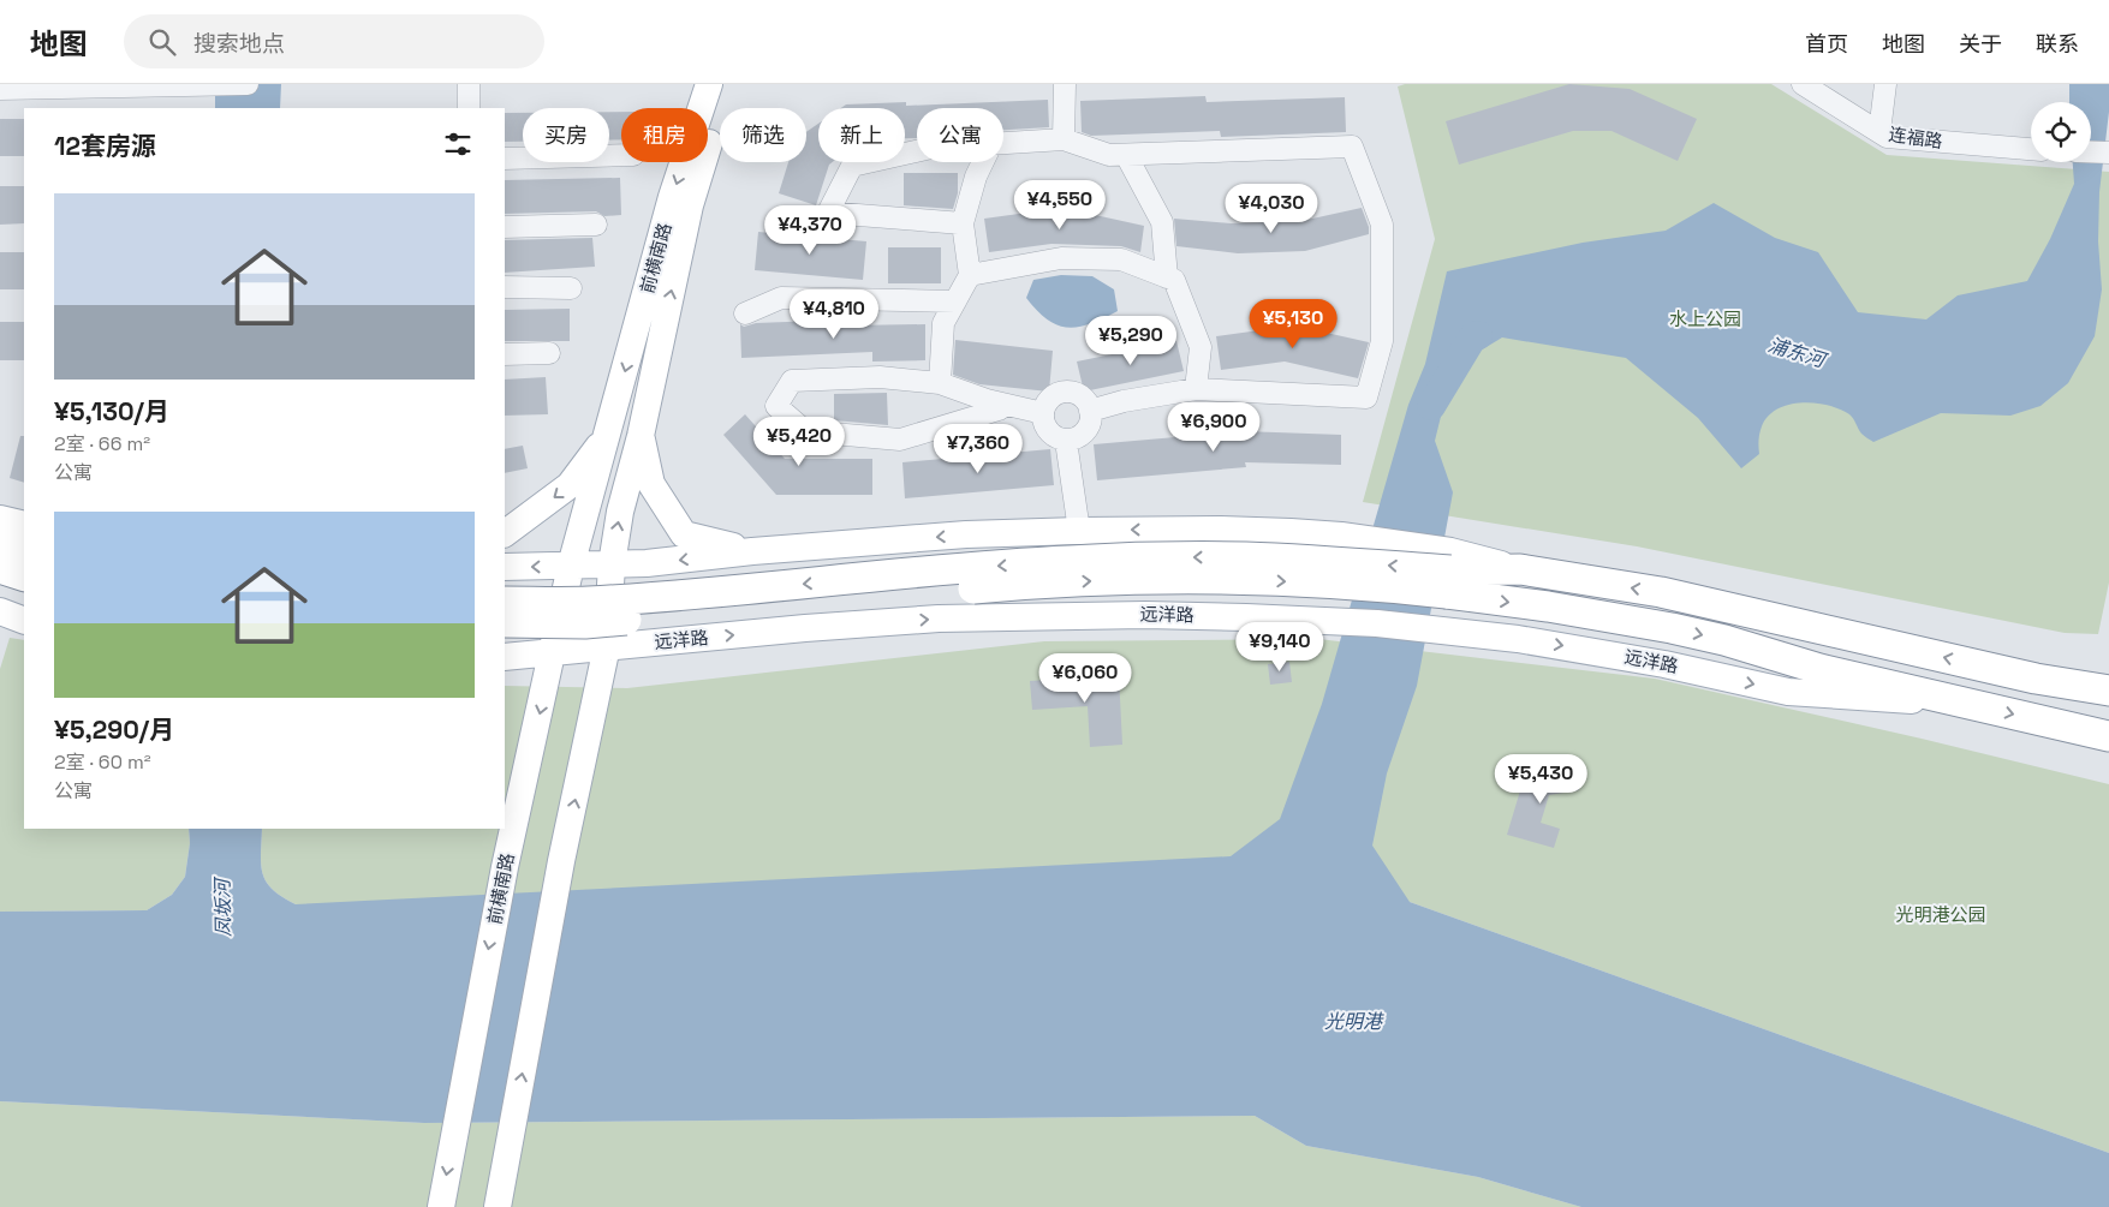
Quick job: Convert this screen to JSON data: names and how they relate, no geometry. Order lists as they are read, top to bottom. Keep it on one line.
{"streets":{"highway":["远洋路"],"main road":["前横南路"],"street":["连福路"]},"crossings":[["前横南路","远洋路"]],"water":["浦东河","凤坂河","光明港"],"parks":["水上公园","光明港公园"],"page":{"header":"地图","search":"搜索地点","nav":["首页","地图","关于","联系"],"chip":["买房","租房","筛选","新上","公寓"],"heading":"12套房源","price":["¥4,550","¥4,030","¥4,370","¥4,810","¥5,130","¥5,290","¥6,900","¥5,420","¥7,360","¥9,140","¥6,060","¥5,430"],"list":[{"name":"¥5,130/月","note":"2室 · 66 m² · 公寓"},{"name":"¥5,290/月","note":"2室 · 60 m² · 公寓"}]}}
